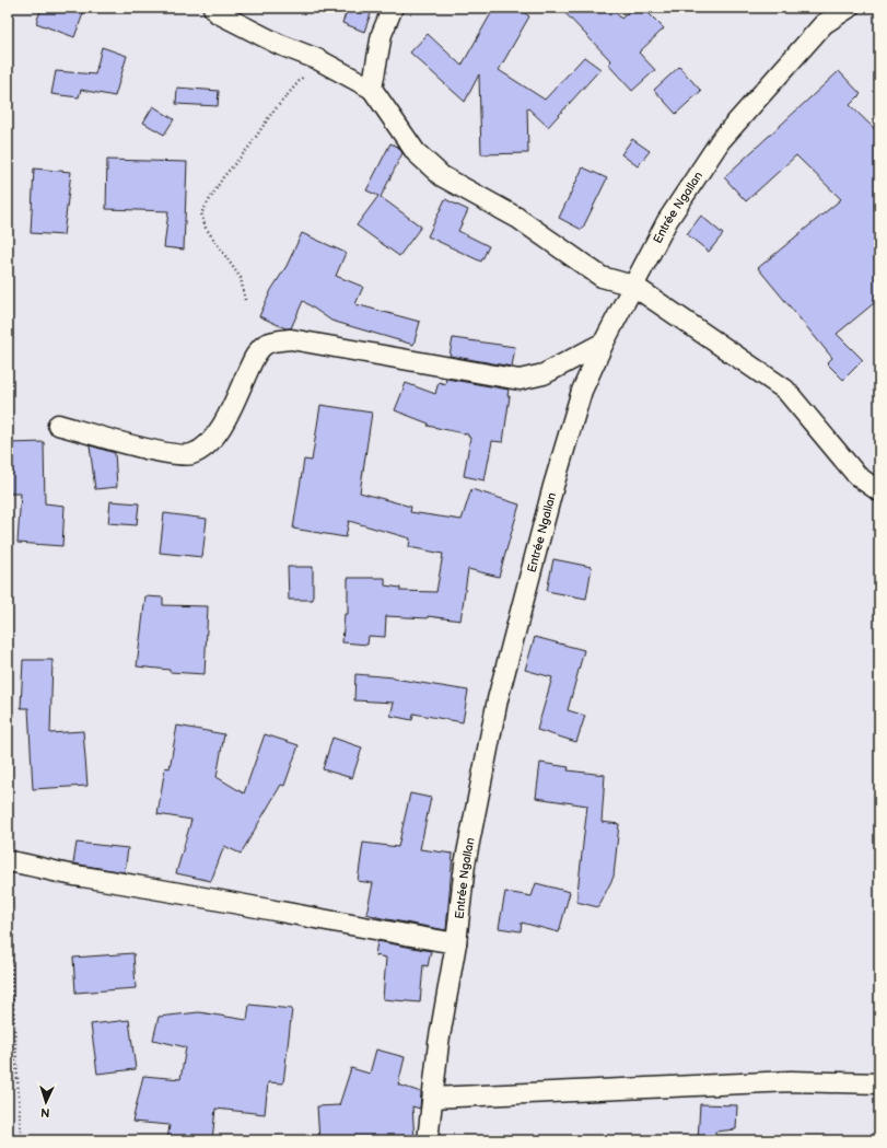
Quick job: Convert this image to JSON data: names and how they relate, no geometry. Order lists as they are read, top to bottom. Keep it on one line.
{"streets":{"street":["Entrée Ngallan"]},"north":"bottom"}
